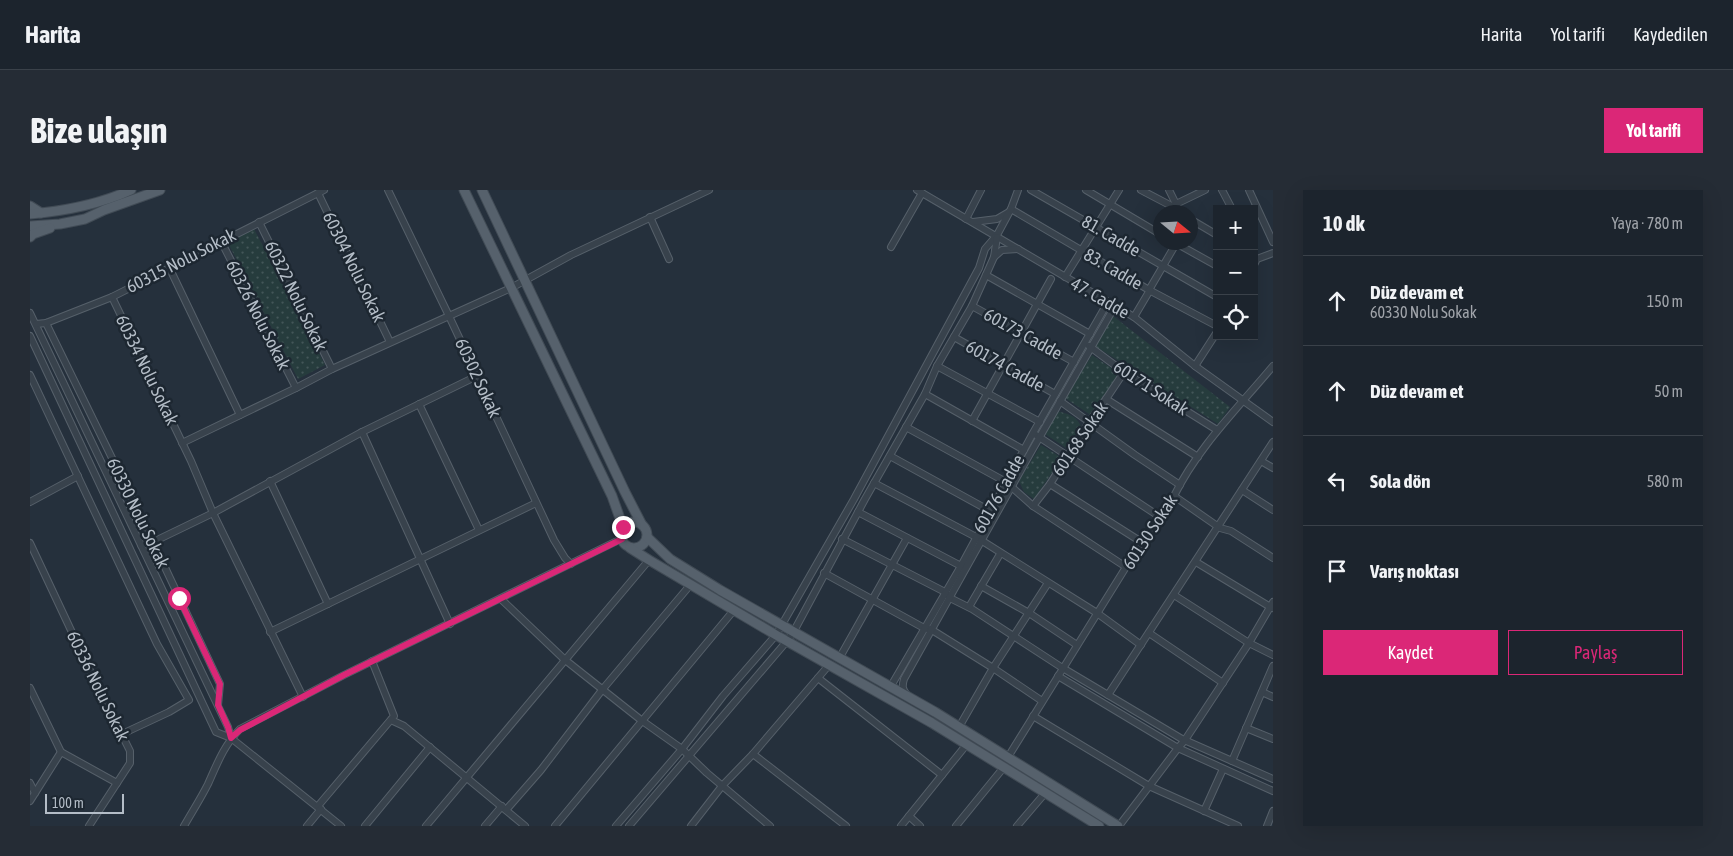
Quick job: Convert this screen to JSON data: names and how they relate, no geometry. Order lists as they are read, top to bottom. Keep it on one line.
{"streets":{"street":["81. Cadde","60315 Nolu Sokak","60304 Nolu Sokak","83. Cadde","60322 Nolu Sokak","47. Cadde","60326 Nolu Sokak","60173 Cadde","60174 Cadde","60334 Nolu Sokak","60302 Sokak","60171 Sokak","60168 Sokak","60176 Cadde","60330 Nolu Sokak","60130 Sokak","60336 Nolu Sokak"]},"crossings":[["60315 Nolu Sokak","60304 Nolu Sokak"],["60315 Nolu Sokak","60322 Nolu Sokak"],["60315 Nolu Sokak","60326 Nolu Sokak"],["60315 Nolu Sokak","60334 Nolu Sokak"],["60315 Nolu Sokak","60330 Nolu Sokak"],["47. Cadde","60176 Cadde"],["47. Cadde","60130 Sokak"],["60173 Cadde","60176 Cadde"],["60174 Cadde","60176 Cadde"],["60171 Sokak","60168 Sokak"],["60171 Sokak","60176 Cadde"],["60171 Sokak","60130 Sokak"]],"scale_bar":"100 m","north":"right","page":{"header":"Harita","nav":["Harita","Yol tarifi","Kaydedilen"],"buttons":["Yol tarifi",["Kaydet","Paylaş"]],"title":"Bize ulaşın","heading":["10 dk","Yaya · 780 m"],"map_buttons":["+","−"],"list":[["Düz devam et","60330 Nolu Sokak","150 m"],["Düz devam et","50 m"],["Sola dön","580 m"],"Varış noktası"],"scale":"100 m"}}
